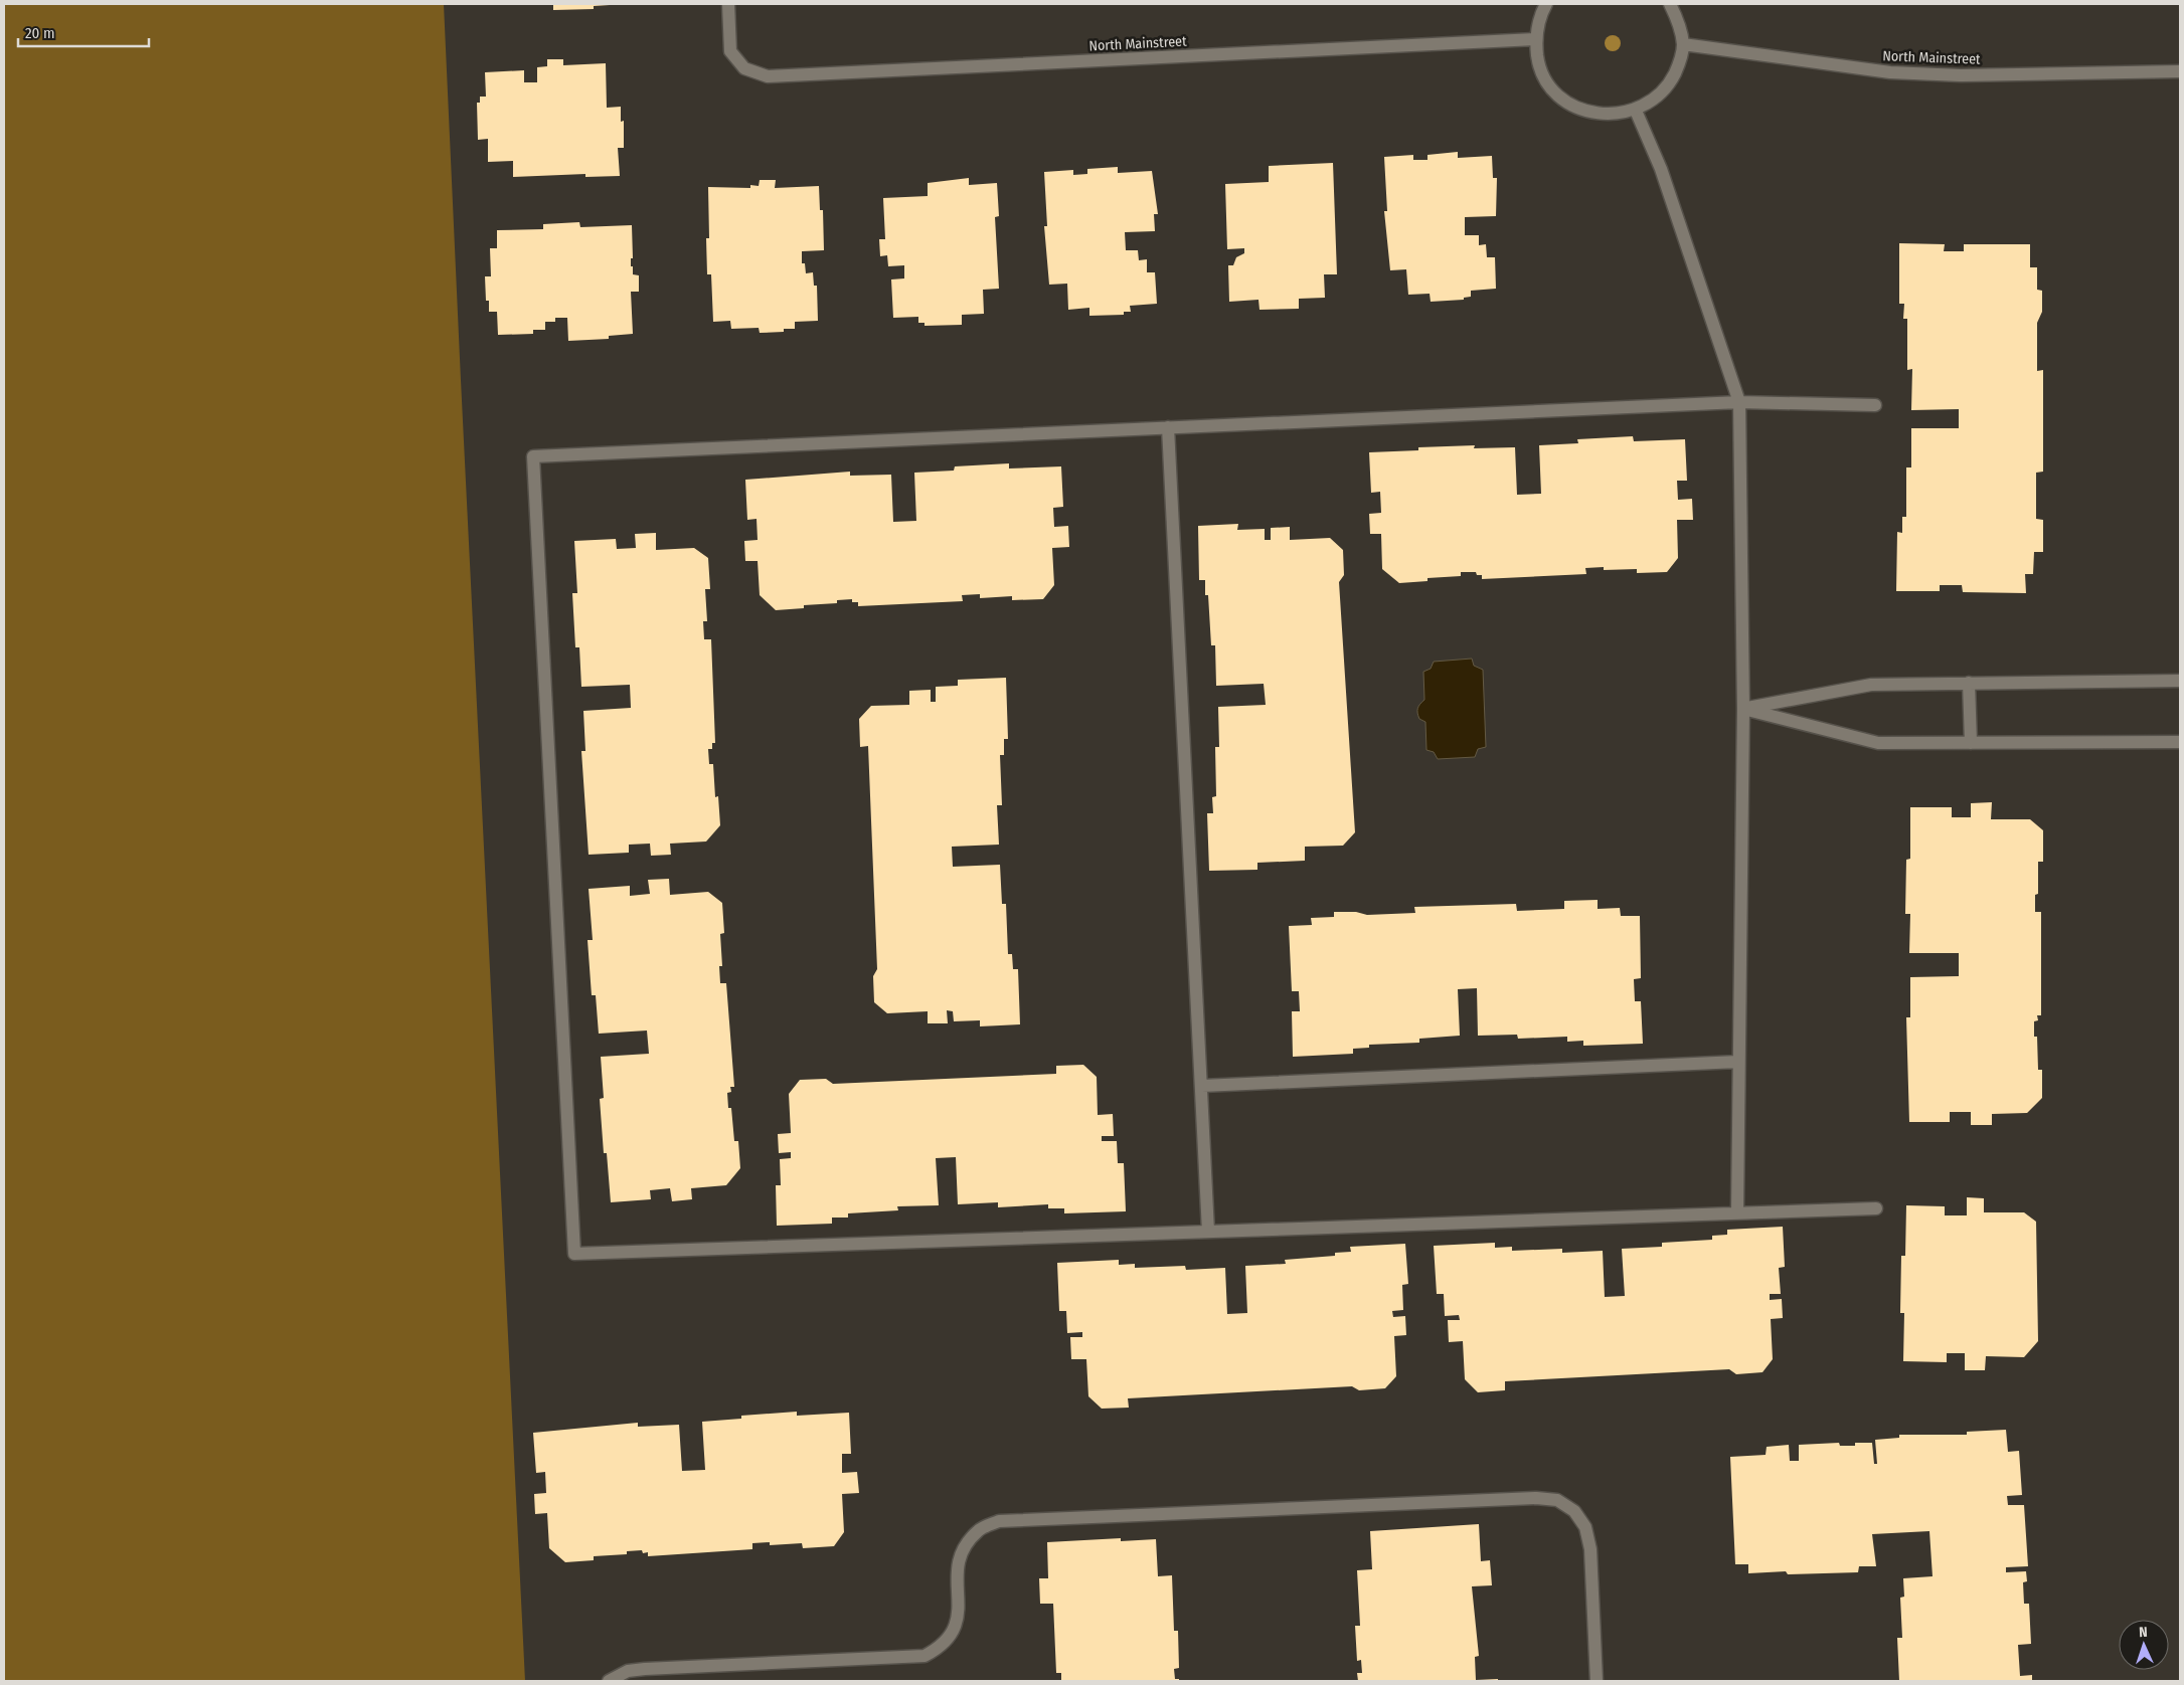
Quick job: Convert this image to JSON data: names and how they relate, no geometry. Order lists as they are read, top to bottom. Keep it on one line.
{"streets":{"street":["North Mainstreet"]},"scale_bar":"20 m","north":"top"}
